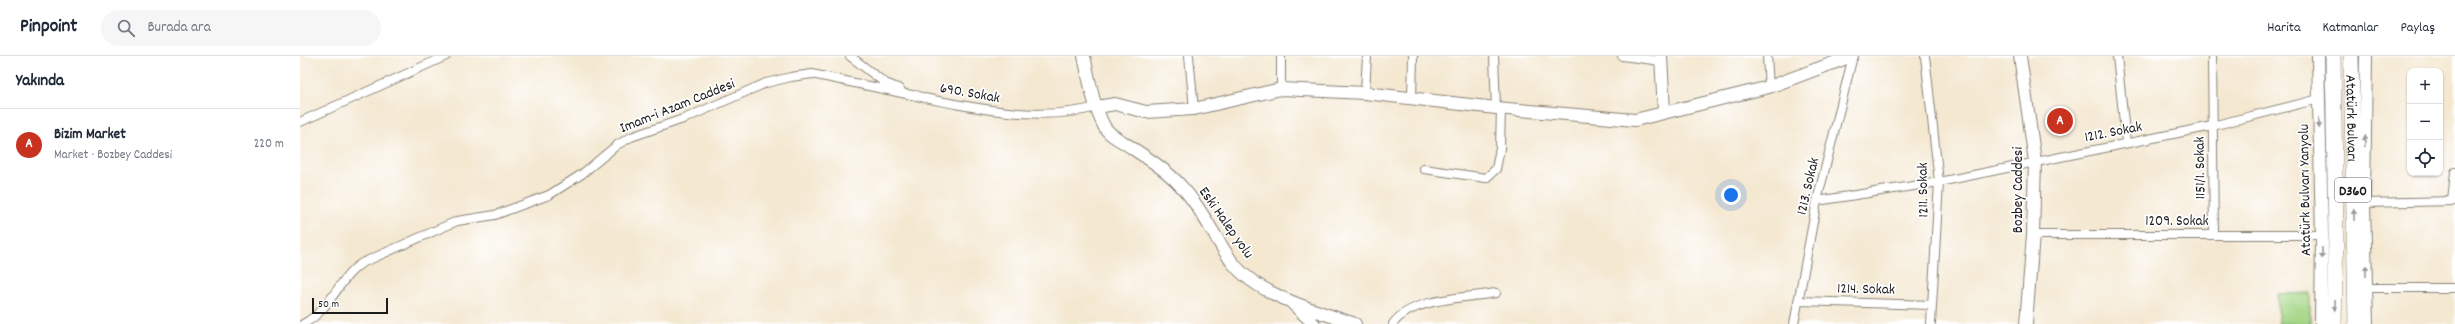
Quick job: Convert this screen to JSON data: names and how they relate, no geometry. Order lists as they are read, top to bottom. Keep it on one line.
{"streets":{"highway":["Atatürk Bulvarı","D360"],"street":["690. Sokak","Imam-i Azam Caddesi","1212. Sokak","1151/1. Sokak","1213. Sokak","1211. Sokak","Bozbey Caddesi","Atatürk Bulvarı Yanyolu","1209. Sokak","Eski Halep yolu","1214. Sokak"]},"crossings":[["690. Sokak","Imam-i Azam Caddesi"],["690. Sokak","Eski Halep yolu"],["1212. Sokak","1151/1. Sokak"],["1212. Sokak","1213. Sokak"],["1212. Sokak","1211. Sokak"],["1212. Sokak","Bozbey Caddesi"],["1212. Sokak","Atatürk Bulvarı Yanyolu"],["1151/1. Sokak","1209. Sokak"],["1213. Sokak","1214. Sokak"],["1211. Sokak","1214. Sokak"],["Bozbey Caddesi","1209. Sokak"],["Atatürk Bulvarı Yanyolu","1209. Sokak"]],"scale_bar":"50 m","page":{"header":"Pinpoint","search":"Burada ara","nav":["Harita","Katmanlar","Paylaş"],"heading":"Yakında","map_buttons":["+","−"],"pins":"A","list":[{"mark":"A","name":"Bizim Market","note":"Market · Bozbey Caddesi","value":"220 m"}],"scale":"50 m"}}
